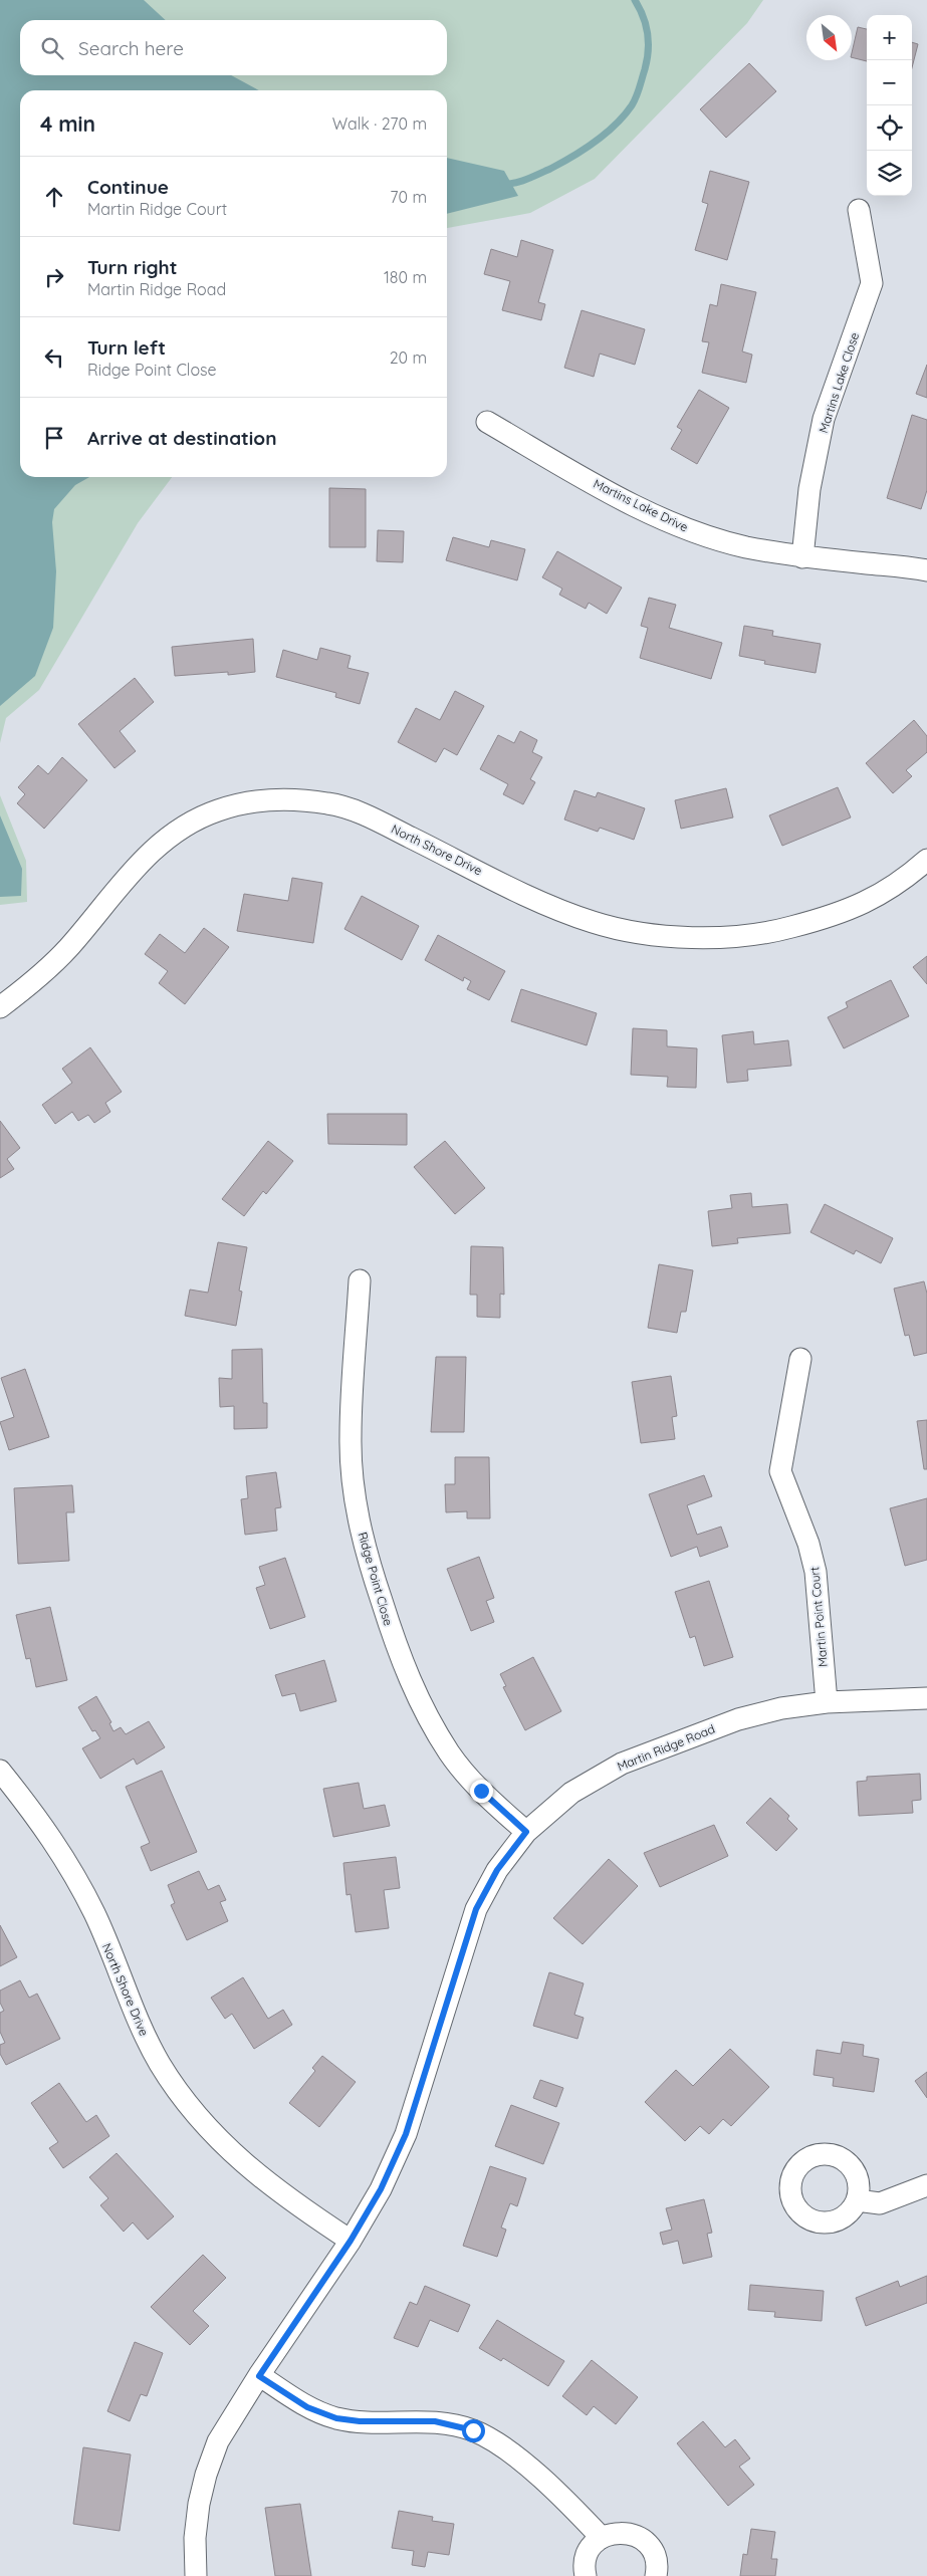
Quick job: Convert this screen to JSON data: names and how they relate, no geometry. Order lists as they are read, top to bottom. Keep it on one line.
{"streets":{"street":["Martins Lake Close","Martins Lake Drive","North Shore Drive","Ridge Point Close","Martin Point Court","Martin Ridge Road"]},"crossings":[["Martins Lake Close","Martins Lake Drive"],["North Shore Drive","Martin Ridge Road"],["Ridge Point Close","Martin Ridge Road"],["Martin Point Court","Martin Ridge Road"]],"north":"bottom right","page":{"map_buttons":["+","−"],"search":"Search here","heading":["4 min","Walk · 270 m"],"list":[["Continue","Martin Ridge Court","70 m"],["Turn right","Martin Ridge Road","180 m"],["Turn left","Ridge Point Close","20 m"],"Arrive at destination"]}}
